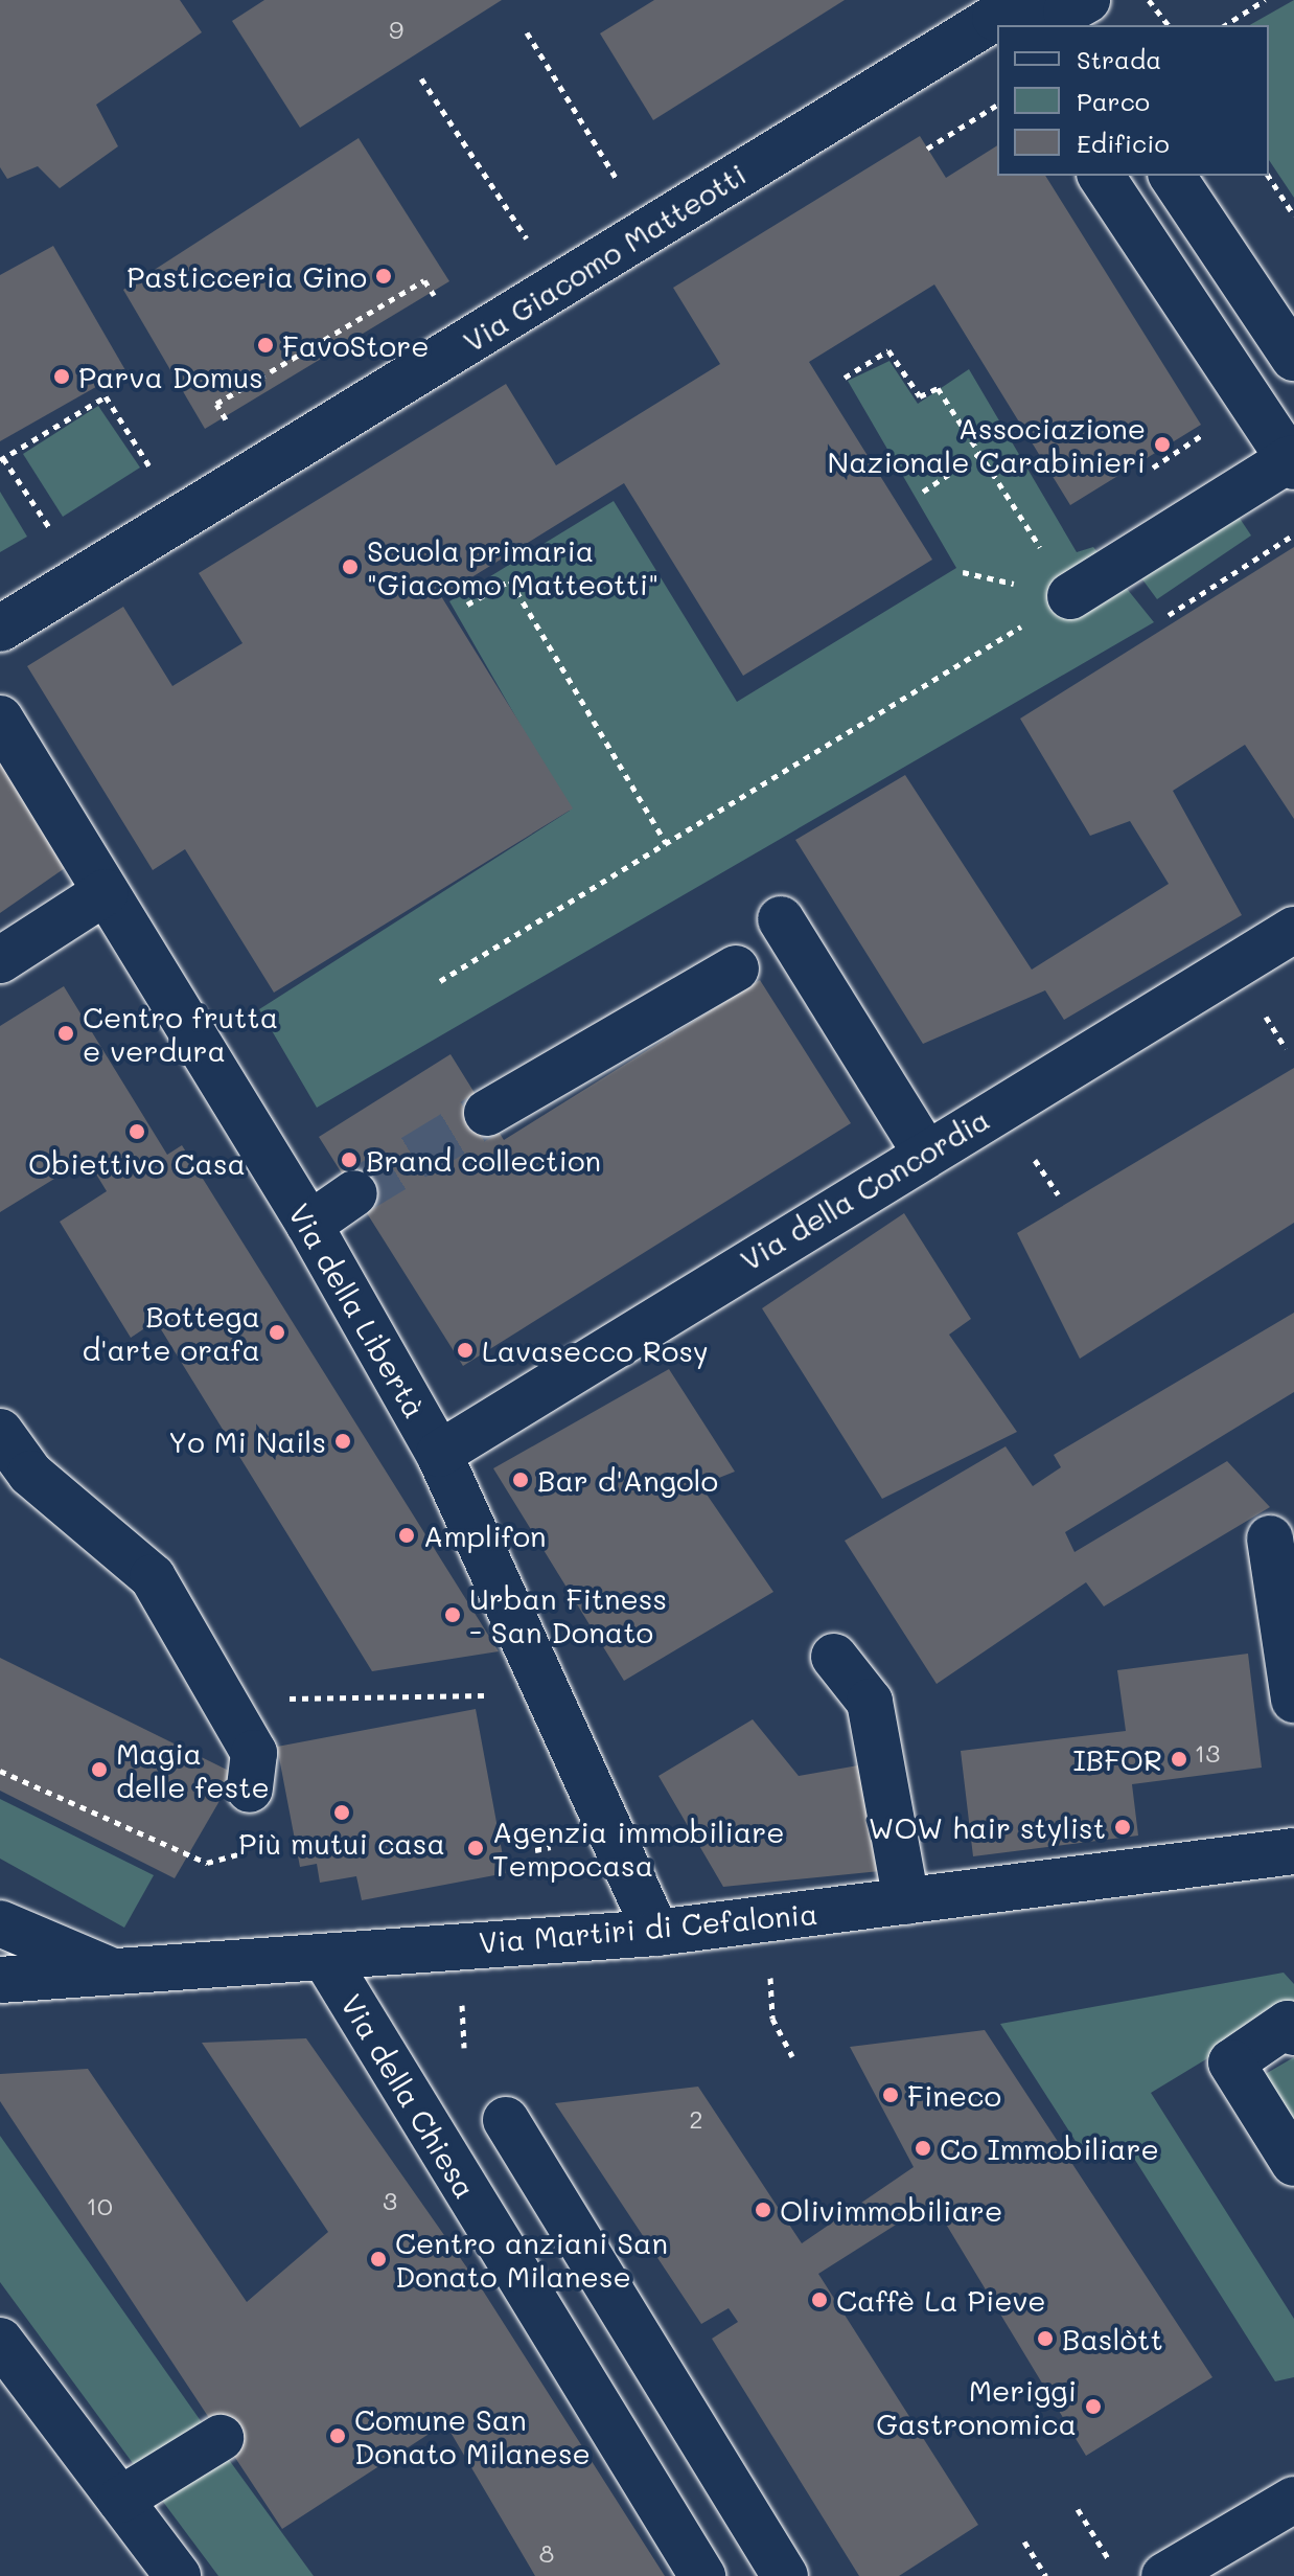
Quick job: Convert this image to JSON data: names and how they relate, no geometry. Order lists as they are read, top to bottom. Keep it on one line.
{"streets":{"street":["Via Giacomo Matteotti","Via della Concordia","Via della Libertà","Via Martiri di Cefalonia","Via della Chiesa"]},"crossings":[["Via della Concordia","Via della Libertà"],["Via della Libertà","Via Martiri di Cefalonia"],["Via Martiri di Cefalonia","Via della Chiesa"]],"places":["Pasticceria Gino","FavoStore","Parva Domus","Associazione Nazionale Carabinieri","Scuola primaria \"Giacomo Matteotti\"","Centro frutta e verdura","Obiettivo Casa","Brand collection","Bottega d'arte orafa","Lavasecco Rosy","Yo Mi Nails","Bar d'Angolo","Amplifon","Urban Fitness - San Donato","IBFOR","Magia delle feste","Più mutui casa","WOW hair stylist","Agenzia immobiliare Tempocasa","Fineco","Co Immobiliare","Olivimmobiliare","Centro anziani San Donato Milanese","Caffè La Pieve","Baslòtt","Meriggi Gastronomica","Comune San Donato Milanese"],"house_numbers":["9","13","2","3","10","8"],"legend":["Strada","Parco","Edificio"]}
